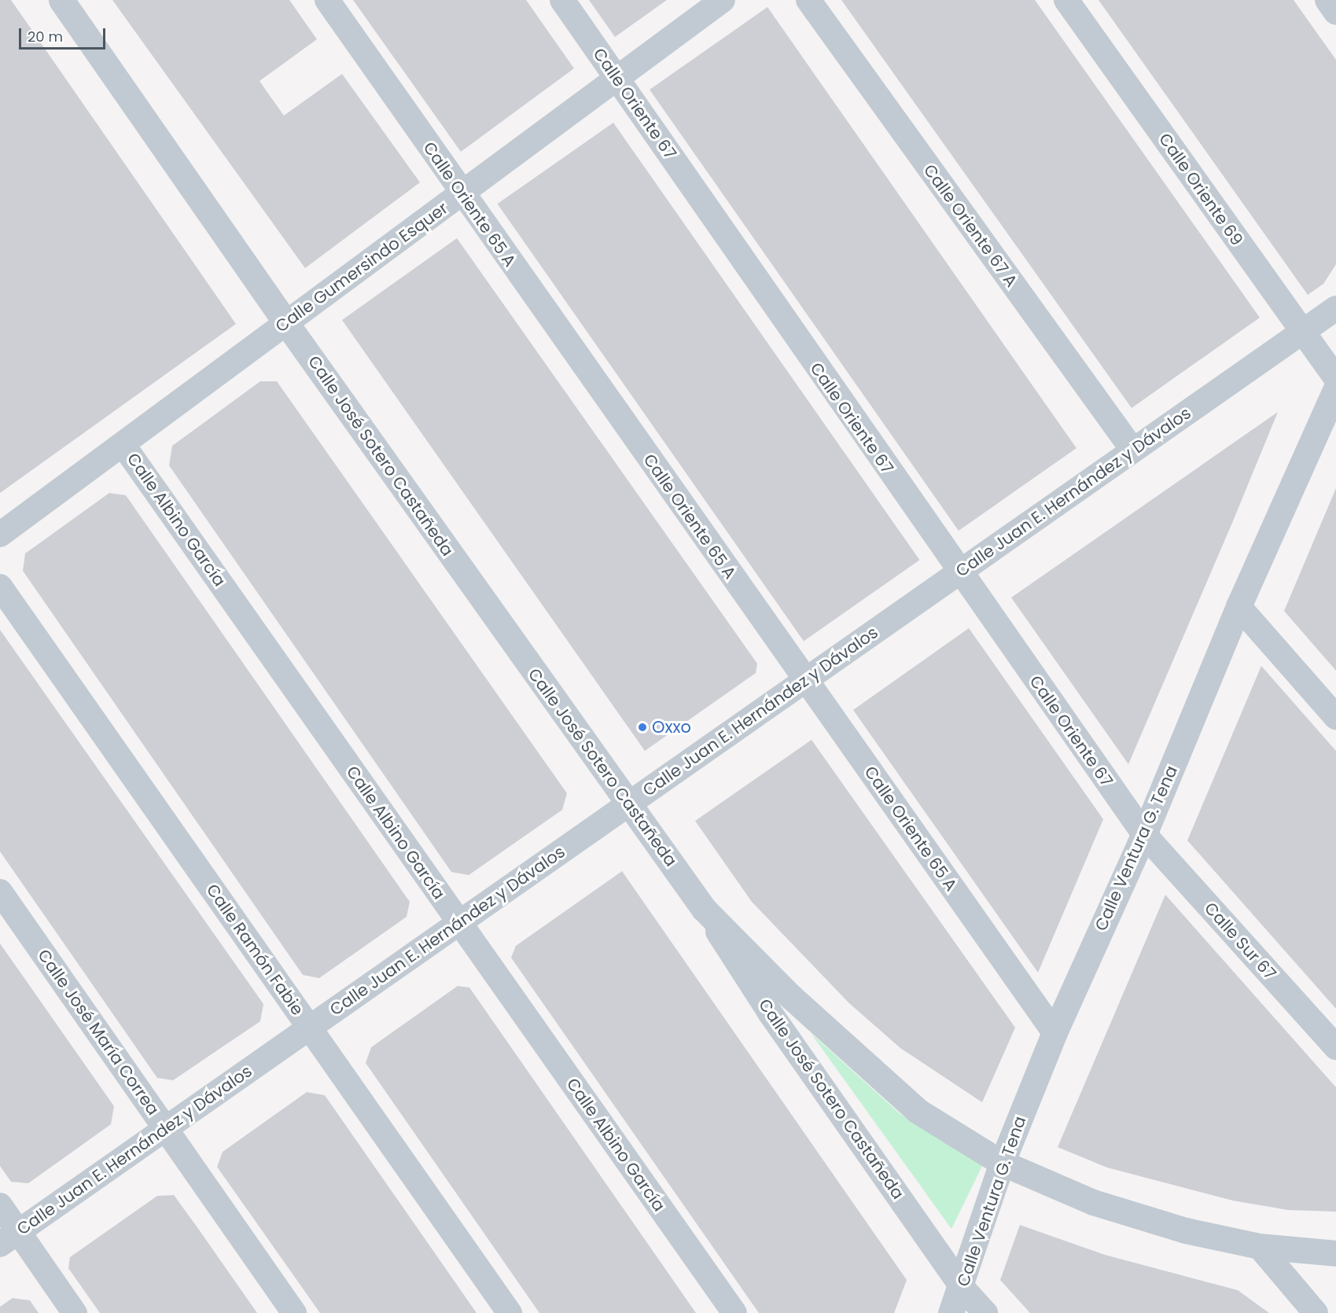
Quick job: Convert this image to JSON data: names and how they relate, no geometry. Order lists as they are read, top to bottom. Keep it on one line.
{"streets":{"street":["Calle Oriente 67","Calle Oriente 69","Calle Oriente 65 A","Calle Oriente 67 A","Calle Gumersindo Esquer","Calle José Sotero Castañeda","Calle Juan E. Hernández y Dávalos","Calle Albino García","Calle Ventura G. Tena","Calle Sur 67","Calle Ramón Fabie","Calle José María Correa"]},"crossings":[["Calle Oriente 67","Calle Gumersindo Esquer"],["Calle Oriente 67","Calle Juan E. Hernández y Dávalos"],["Calle Oriente 67","Calle Ventura G. Tena"],["Calle Oriente 67","Calle Sur 67"],["Calle Oriente 69","Calle Juan E. Hernández y Dávalos"],["Calle Oriente 65 A","Calle Gumersindo Esquer"],["Calle Oriente 65 A","Calle Juan E. Hernández y Dávalos"],["Calle Oriente 65 A","Calle Ventura G. Tena"],["Calle Oriente 67 A","Calle Juan E. Hernández y Dávalos"],["Calle Gumersindo Esquer","Calle José Sotero Castañeda"],["Calle Gumersindo Esquer","Calle Albino García"],["Calle José Sotero Castañeda","Calle Juan E. Hernández y Dávalos"],["Calle José Sotero Castañeda","Calle Ventura G. Tena"],["Calle Juan E. Hernández y Dávalos","Calle Albino García"],["Calle Juan E. Hernández y Dávalos","Calle Ramón Fabie"],["Calle Juan E. Hernández y Dávalos","Calle José María Correa"],["Calle Ventura G. Tena","Calle Sur 67"]],"places":["Oxxo"],"scale_bar":"20 m"}
